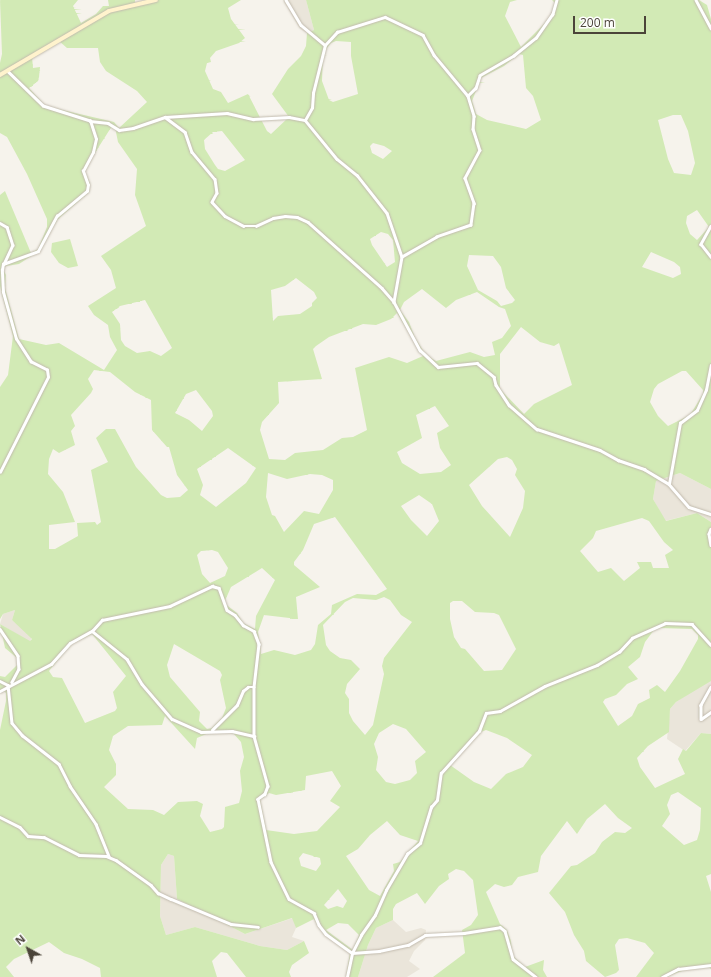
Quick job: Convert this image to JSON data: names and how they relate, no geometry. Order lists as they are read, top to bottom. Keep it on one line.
{"scale_bar":"200 m","north":"top left"}
